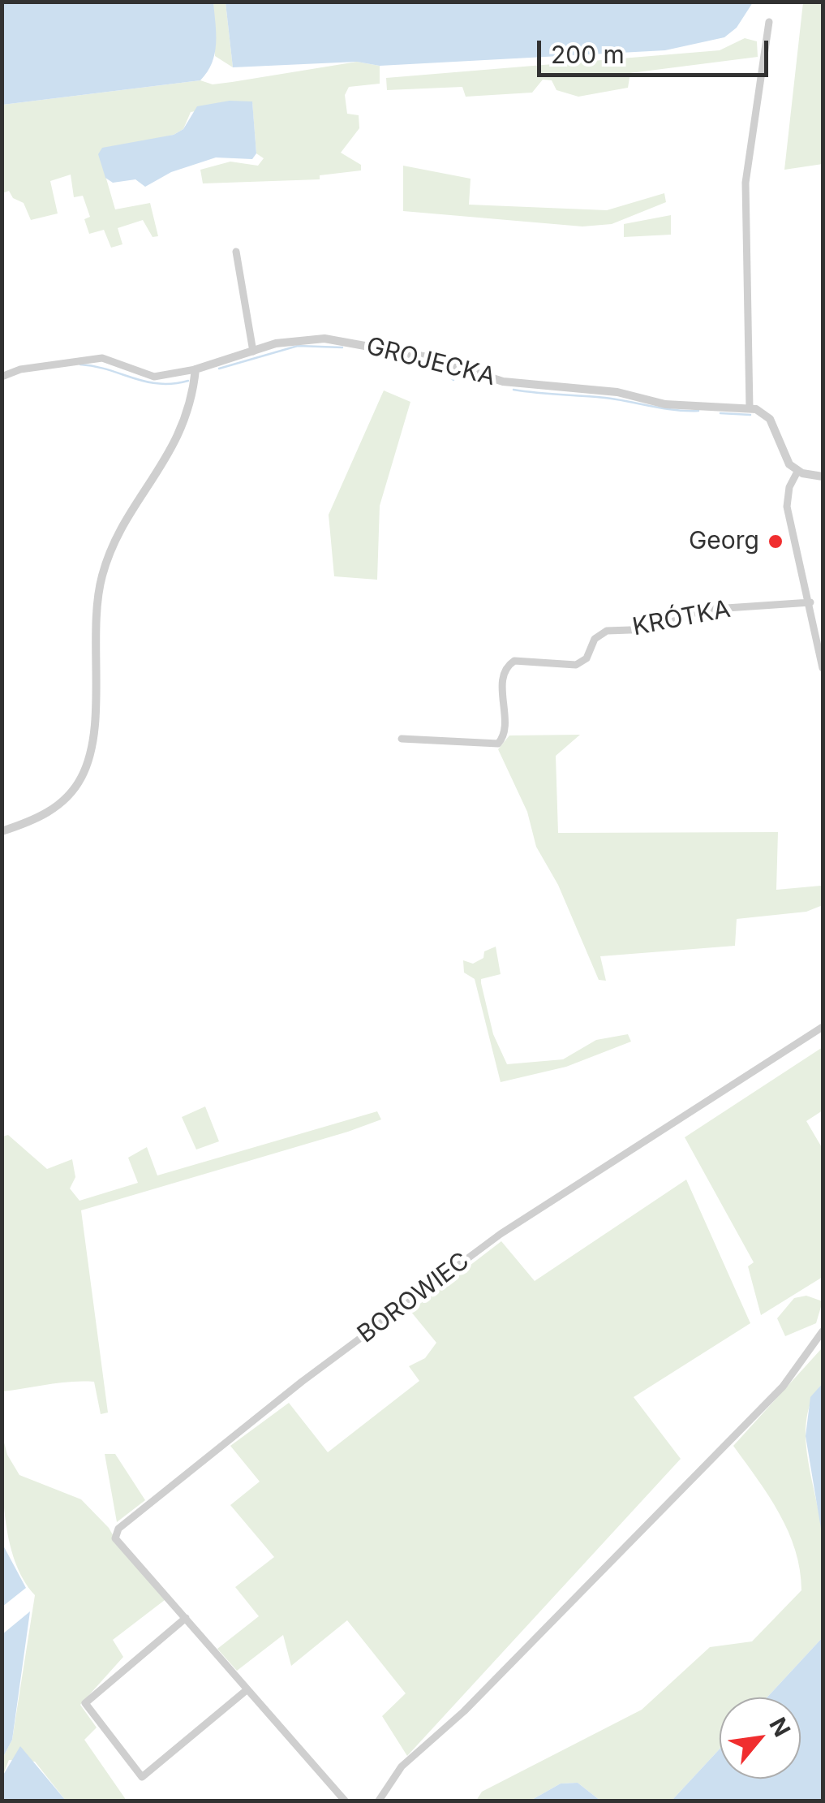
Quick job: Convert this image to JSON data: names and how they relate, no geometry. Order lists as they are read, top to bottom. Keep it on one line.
{"streets":{"street":["GROJECKA","KRÓTKA","BOROWIEC"]},"places":["Georg"],"scale_bar":"200 m","north":"top right"}
